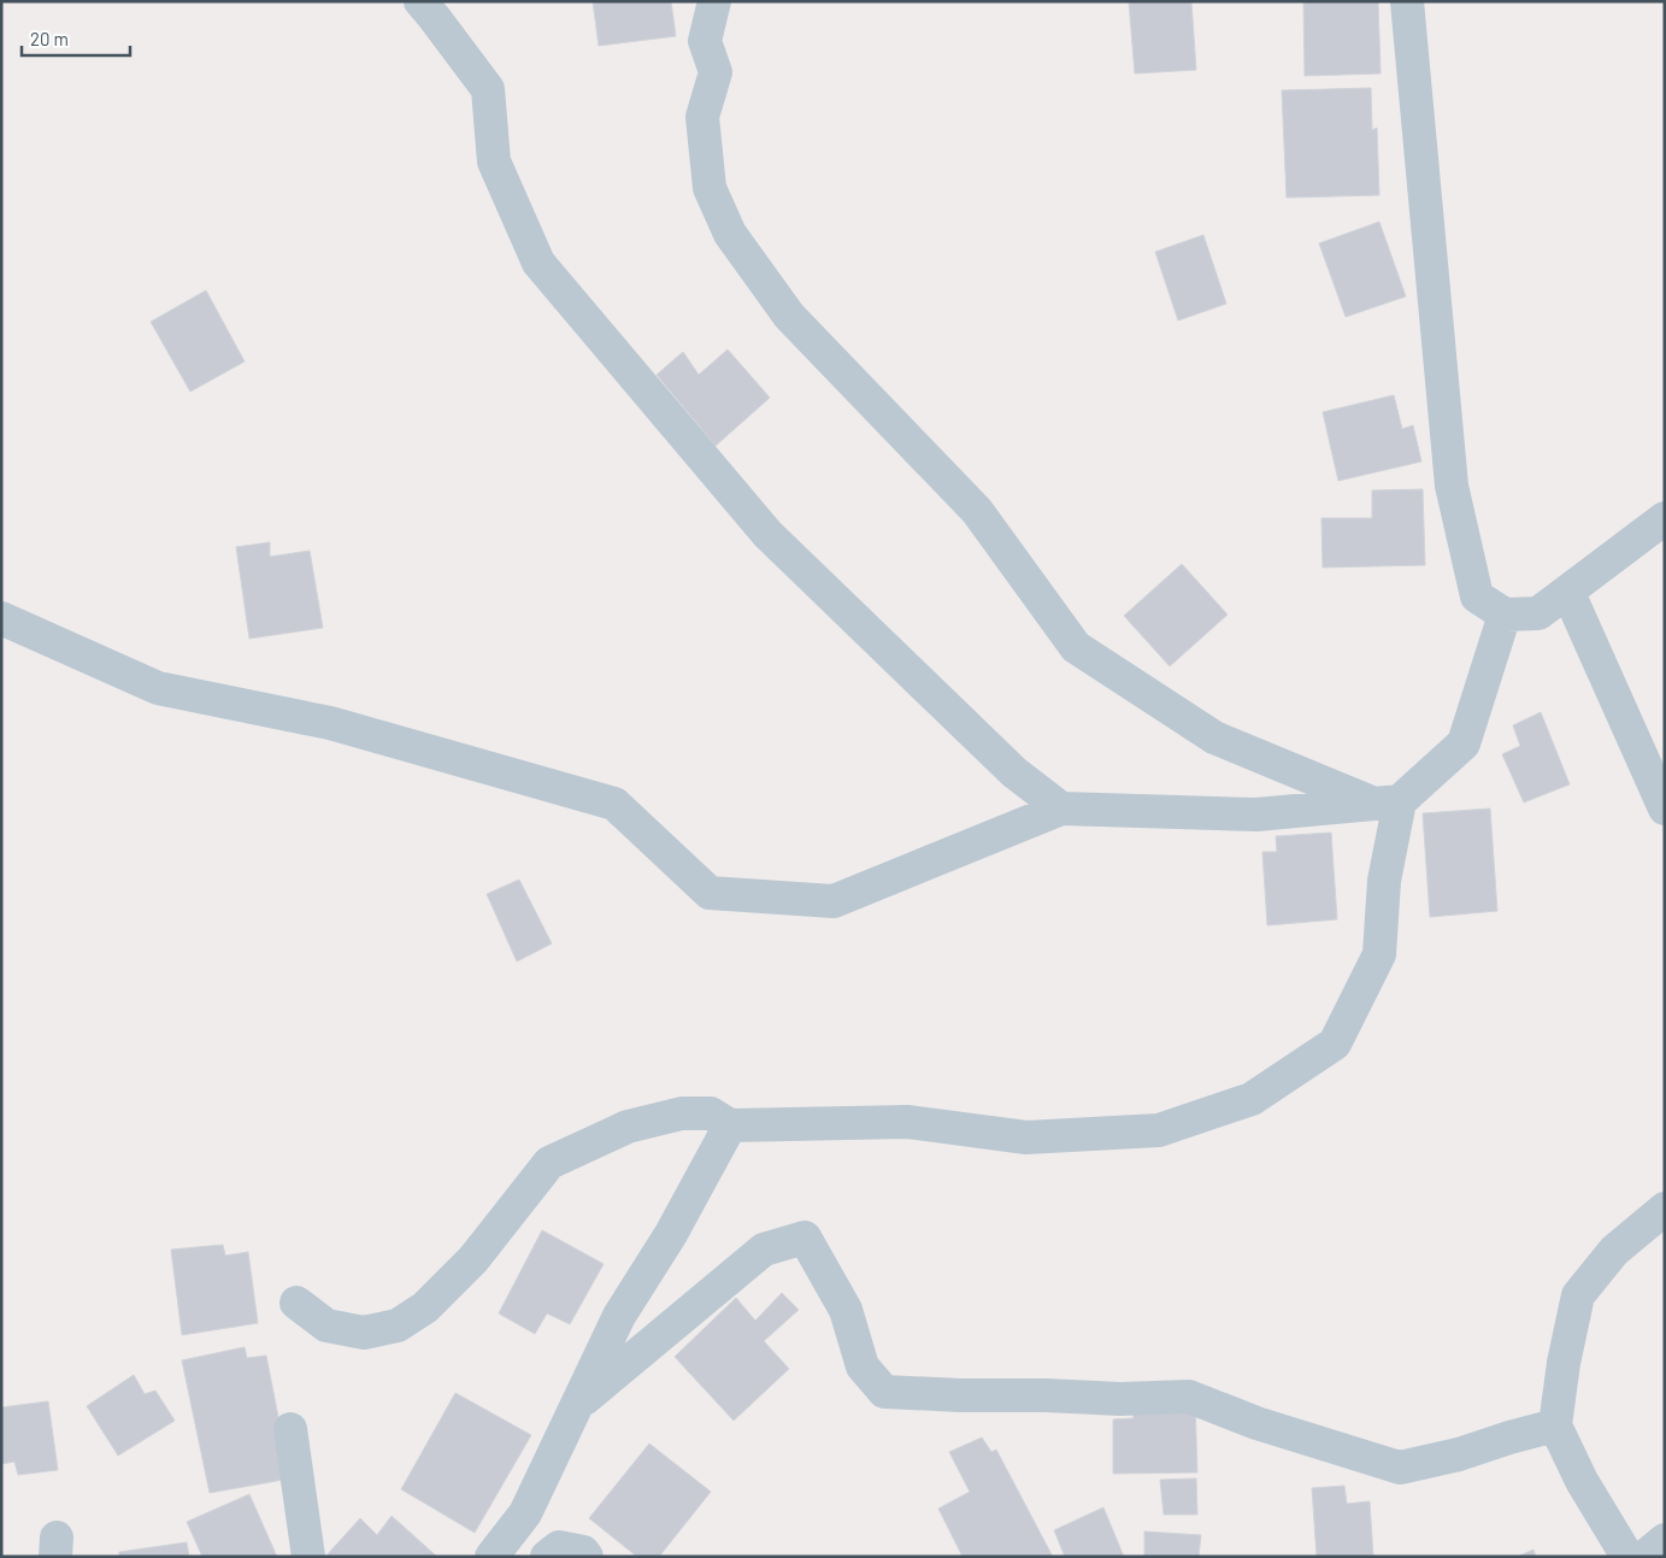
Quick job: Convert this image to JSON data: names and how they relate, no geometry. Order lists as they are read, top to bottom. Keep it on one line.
{"scale_bar":"20 m"}
